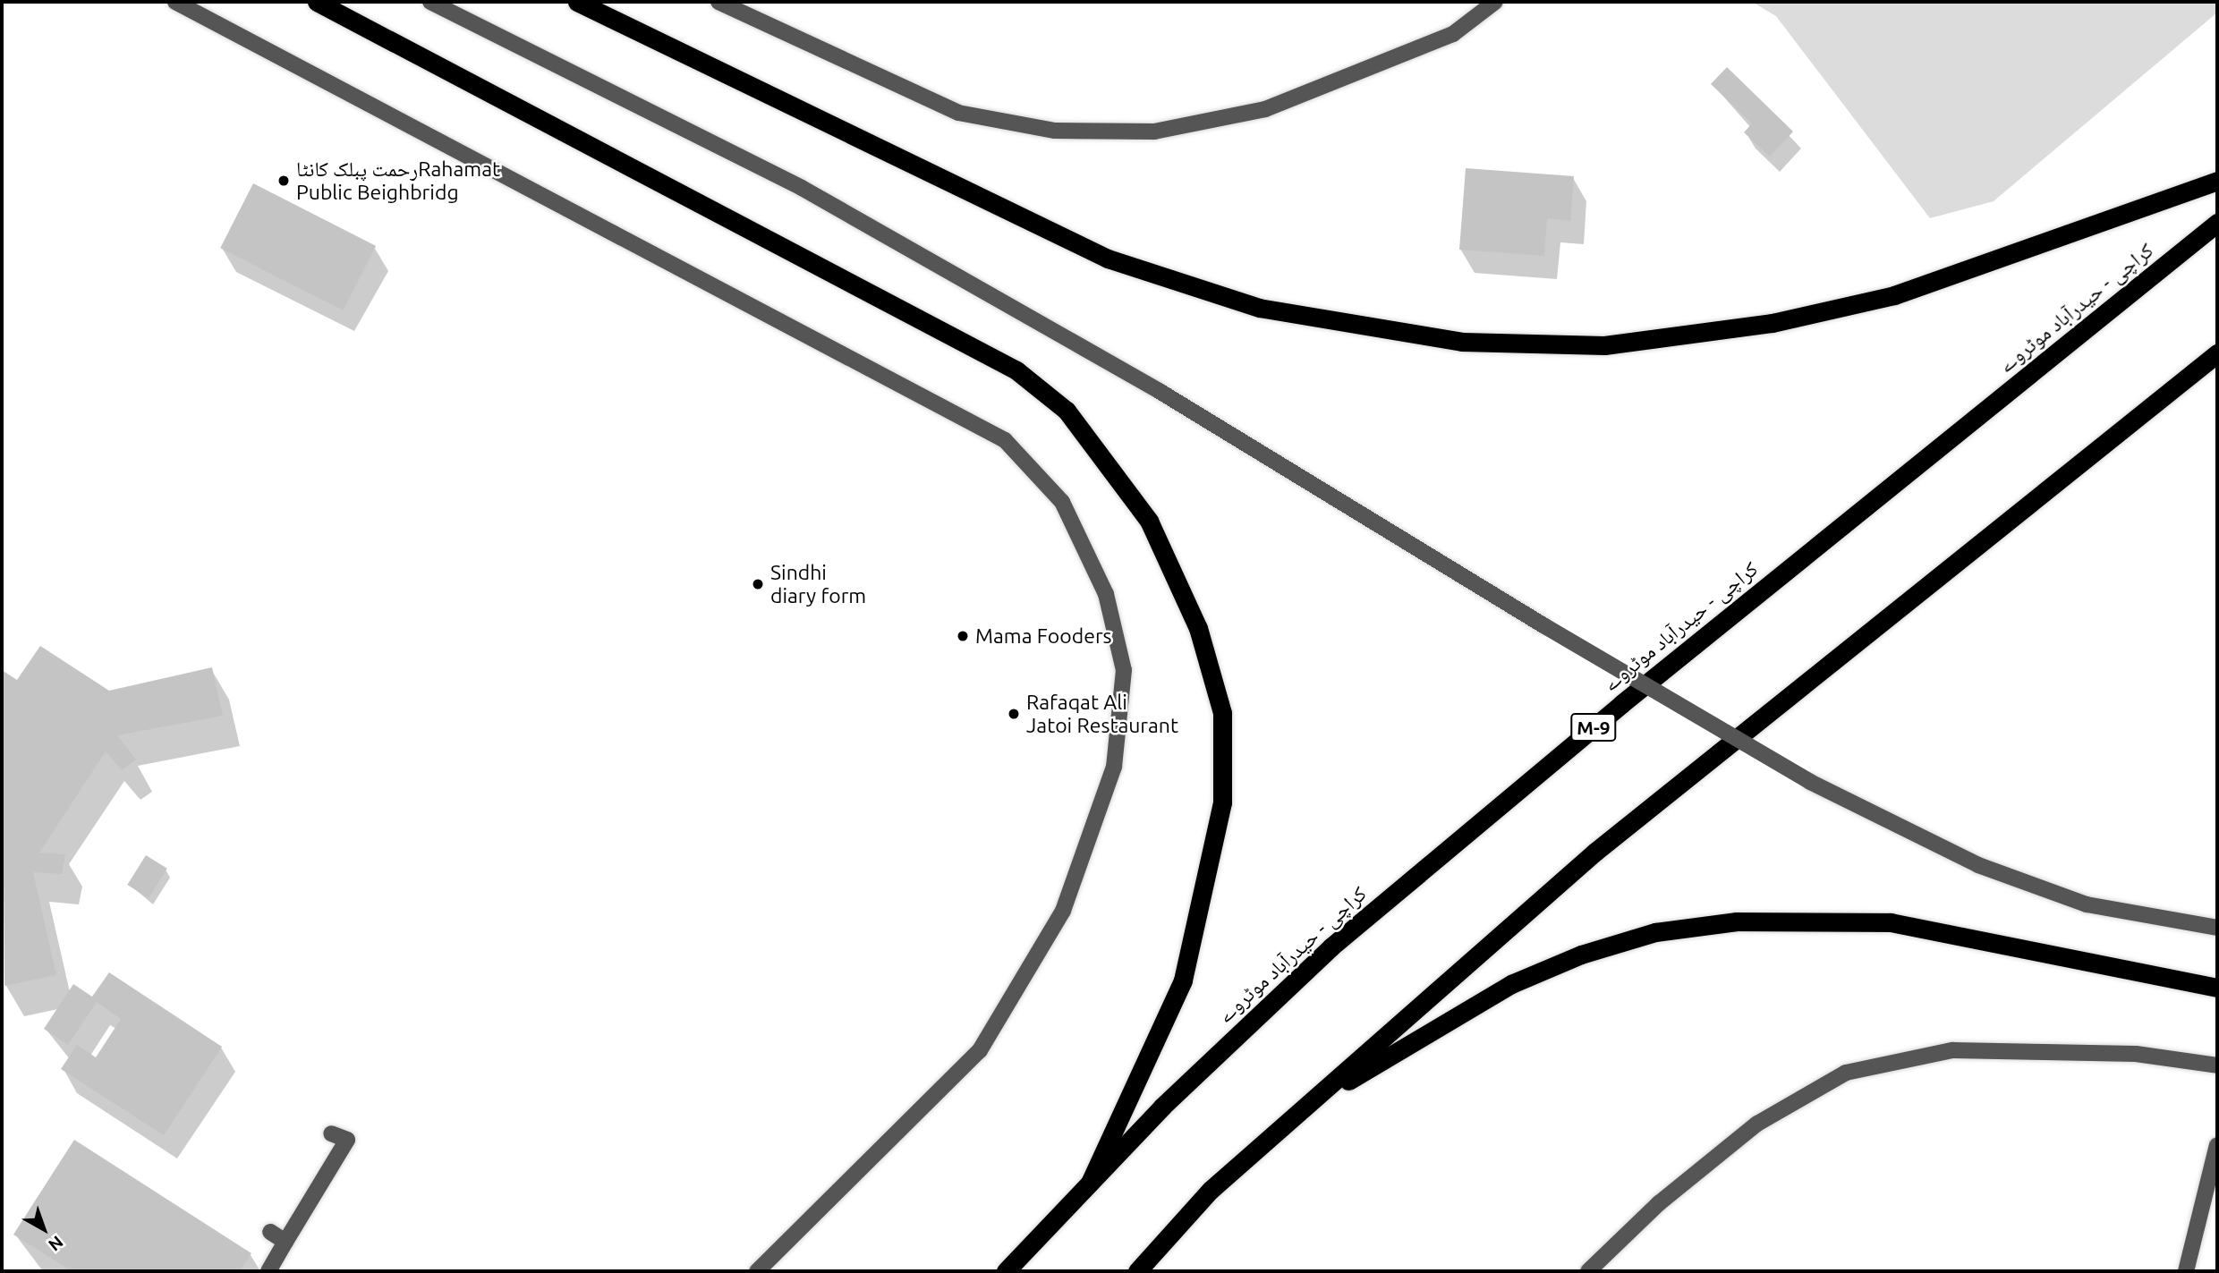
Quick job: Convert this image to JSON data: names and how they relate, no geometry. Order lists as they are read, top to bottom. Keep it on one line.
{"streets":{"highway":["کراچی - حیدرآباد موٹروے","M-9"]},"places":["رحمت پبلک کانٹاRahamat Public Beighbridg","Sindhi diary form","Mama Fooders","Rafaqat Ali Jatoi Restaurant"],"north":"bottom right"}
